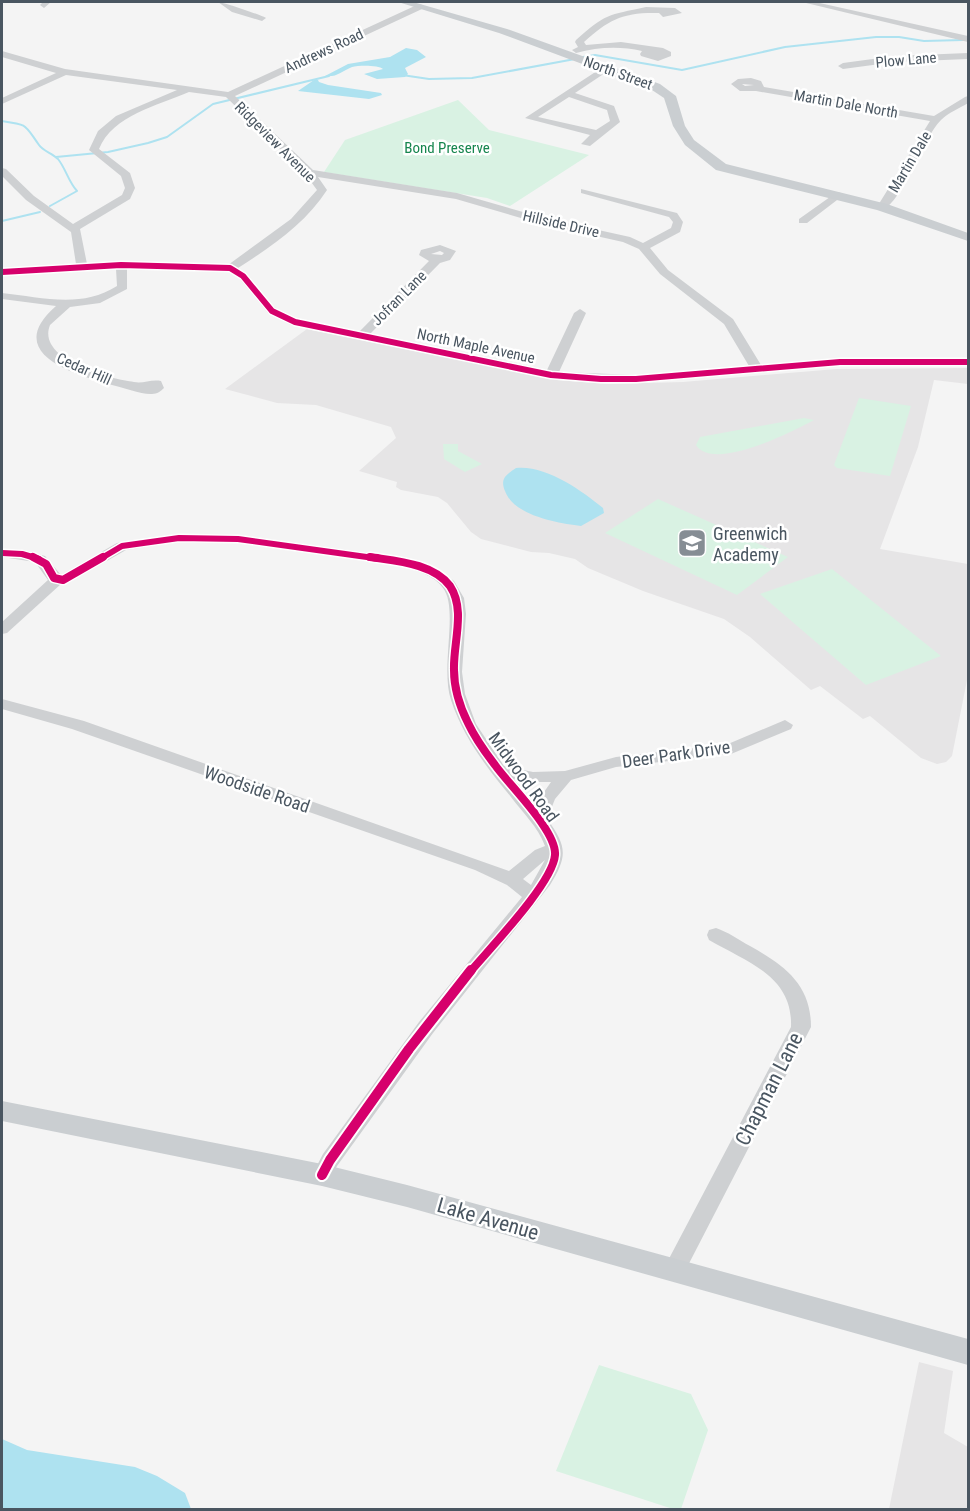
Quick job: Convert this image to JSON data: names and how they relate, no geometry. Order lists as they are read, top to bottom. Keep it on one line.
{"streets":{"main road":["North Street","Lake Avenue"],"street":["Andrews Road","Plow Lane","Martin Dale North","Ridgeview Avenue","Martin Dale","Hillside Drive","Jofran Lane","North Maple Avenue","Cedar Hill","Deer Park Drive","Midwood Road","Woodside Road","Chapman Lane"]},"crossings":[["Andrews Road","North Street"],["Andrews Road","Ridgeview Avenue"],["North Street","Martin Dale"],["Martin Dale North","Martin Dale"],["Ridgeview Avenue","Hillside Drive"],["Ridgeview Avenue","North Maple Avenue"],["Hillside Drive","North Maple Avenue"],["Jofran Lane","North Maple Avenue"],["Deer Park Drive","Midwood Road"],["Midwood Road","Woodside Road"],["Midwood Road","Lake Avenue"],["Chapman Lane","Lake Avenue"]],"parks":["Bond Preserve"],"places":{"school or university":["Greenwich Academy"]}}
